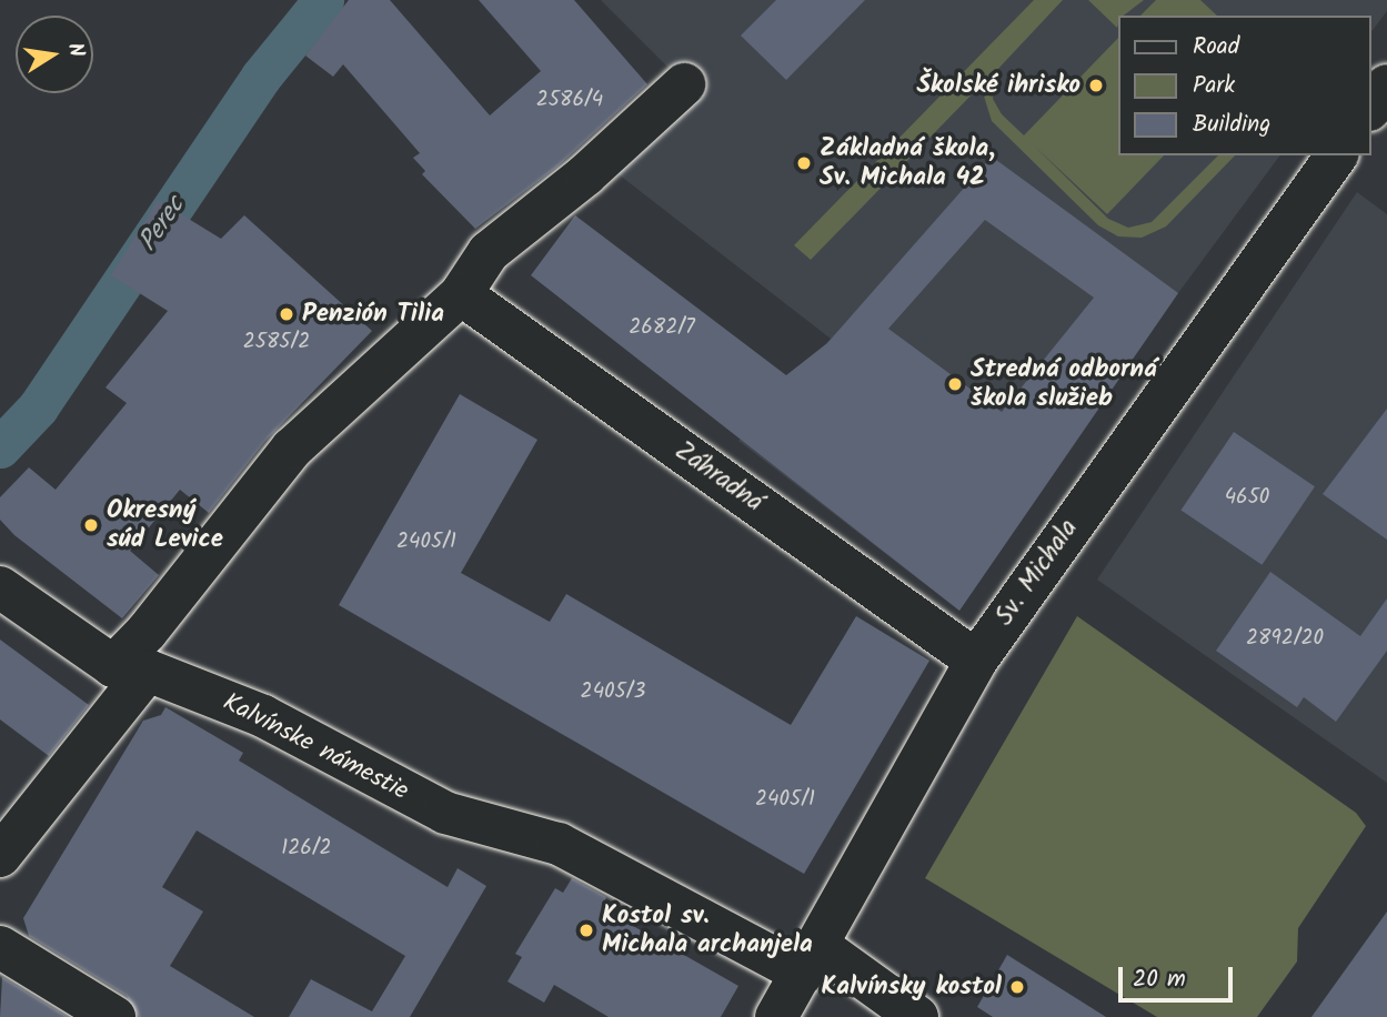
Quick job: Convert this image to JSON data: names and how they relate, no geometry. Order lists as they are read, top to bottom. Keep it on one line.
{"streets":{"street":["Záhradná","Sv. Michala","Kalvínske námestie"]},"crossings":[["Záhradná","Sv. Michala"],["Sv. Michala","Kalvínske námestie"]],"water":["Perec"],"places":["Školské ihrisko","Základná škola, Sv. Michala 42","Penzión Tilia","Stredná odborná škola služieb","Okresný súd Levice","Kostol sv. Michala archanjela","Kalvínsky kostol"],"house_numbers":["2586/4","2682/7","2585/2","4650","2405/1","2892/20","2405/3","2405/1","126/2"],"legend":["Road","Park","Building"],"scale_bar":"20 m","north":"right"}
